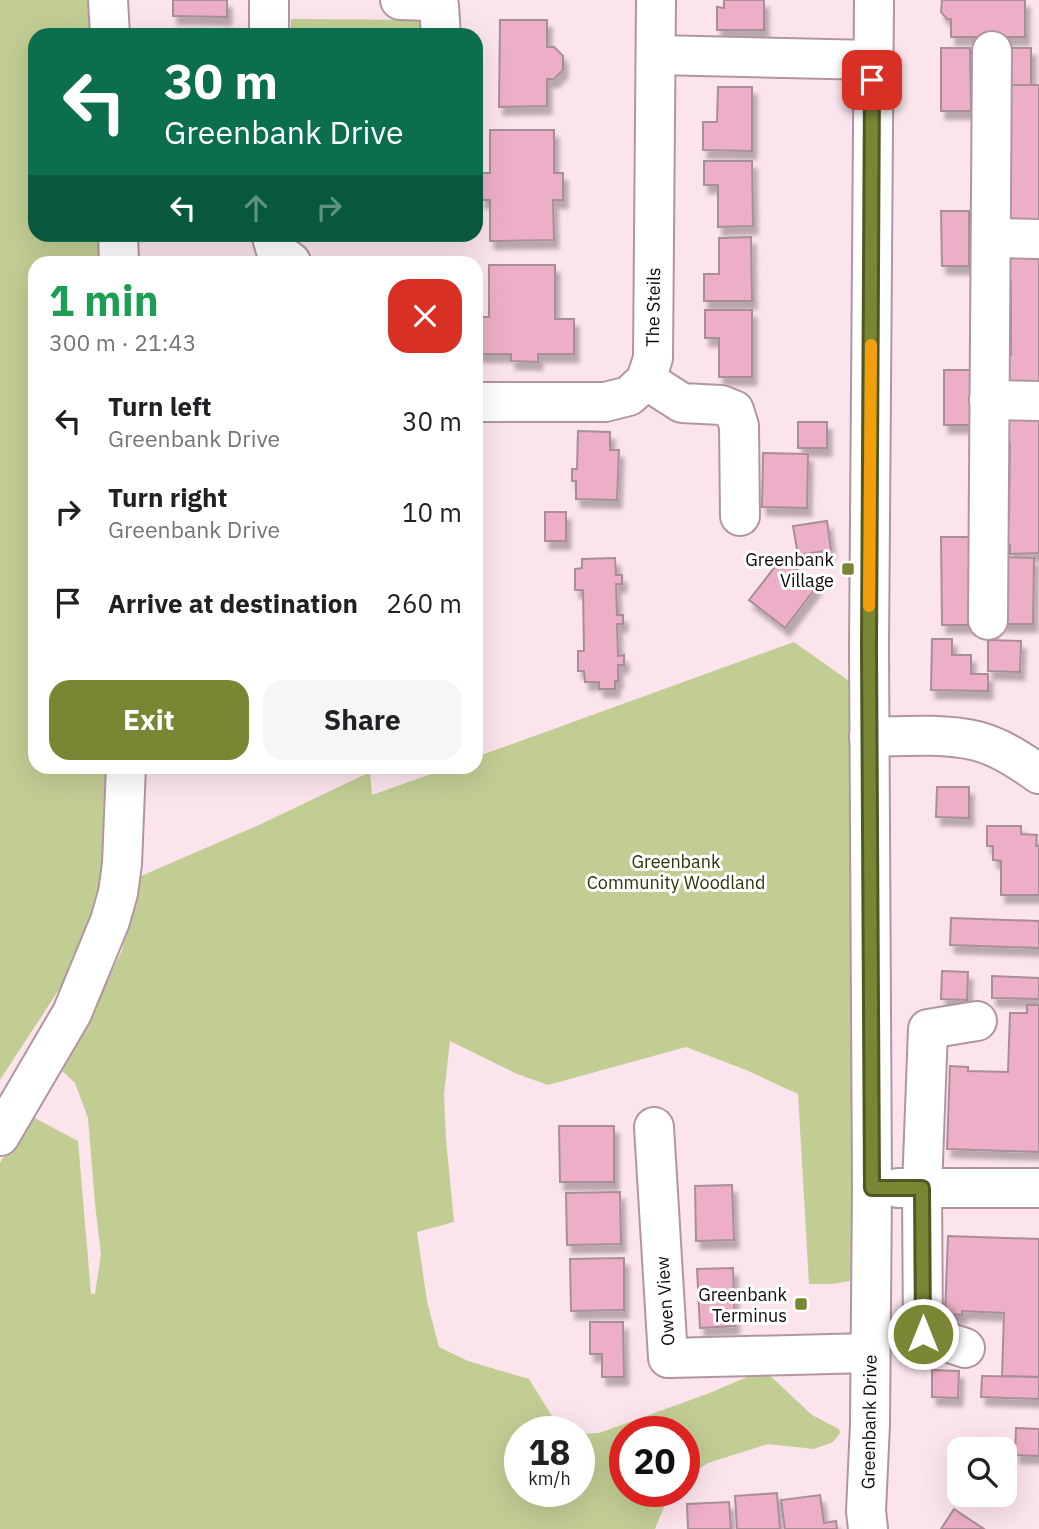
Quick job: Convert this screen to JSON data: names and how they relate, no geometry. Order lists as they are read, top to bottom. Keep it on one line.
{"streets":{"street":["The Steils","Owen View","Greenbank Drive"]},"crossings":[["Owen View","Greenbank Drive"]],"parks":["Greenbank Community Woodland"],"places":{"transit":["Greenbank Village","Greenbank Terminus"]},"page":{"turn":["30 m","Greenbank Drive"],"heading":["1 min","300 m · 21:43"],"list":[{"name":"Turn left","note":"Greenbank Drive","value":"30 m"},{"name":"Turn right","note":"Greenbank Drive","value":"10 m"},{"name":"Arrive at destination","value":"260 m"}],"buttons":["Exit","Share"],"speed":"18 km/h","limit":"20"}}
